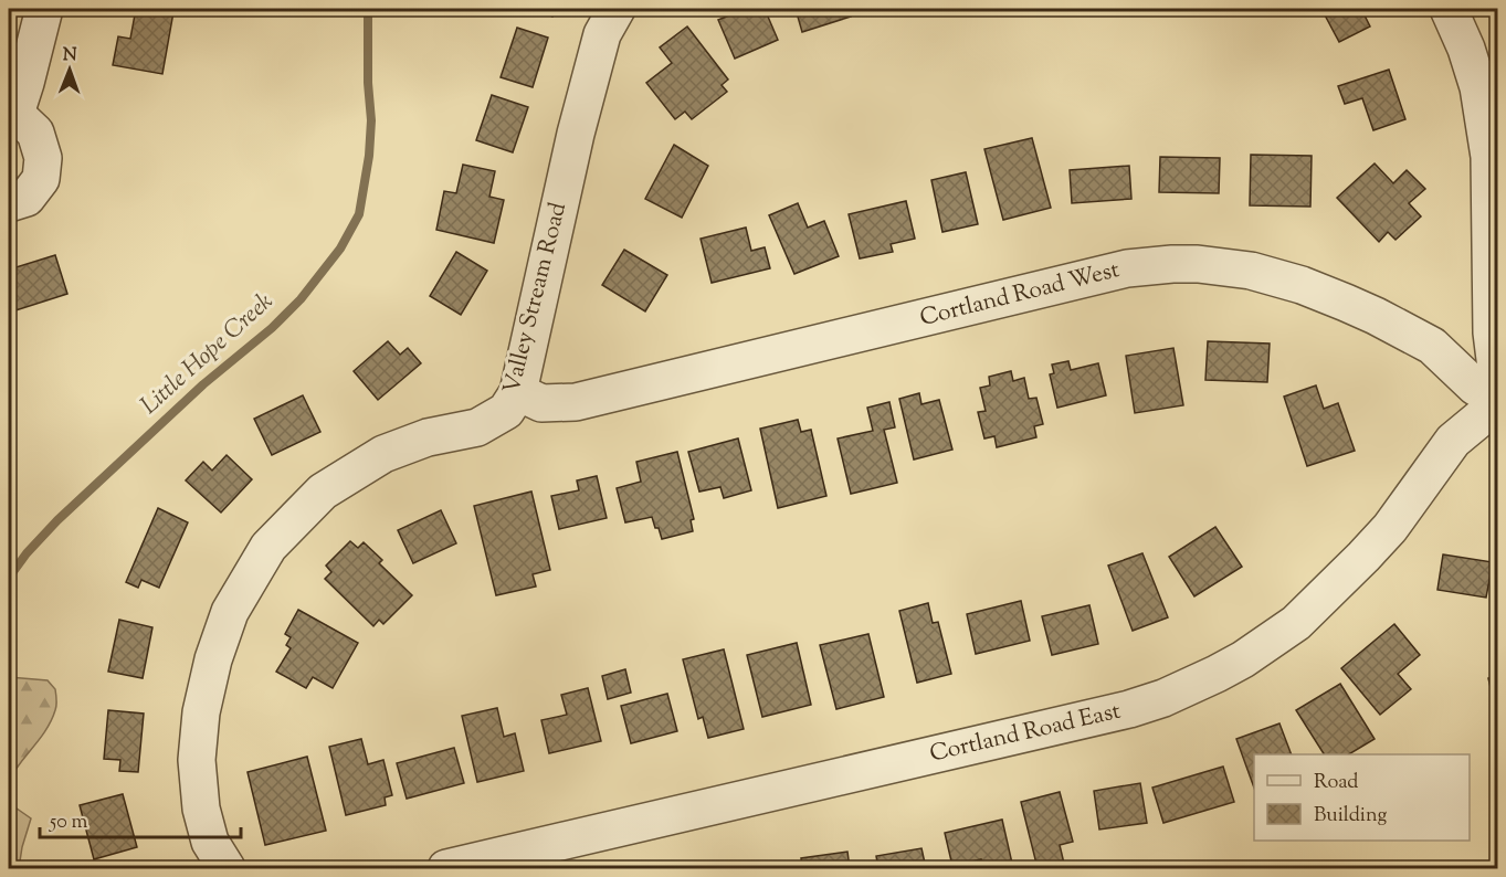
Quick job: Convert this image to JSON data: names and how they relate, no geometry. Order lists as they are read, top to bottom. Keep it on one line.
{"streets":{"street":["Cortland Road West","Valley Stream Road","Cortland Road East"]},"crossings":[["Cortland Road West","Valley Stream Road"],["Cortland Road West","Cortland Road East"]],"water":["Little Hope Creek"],"legend":["Road","Building"],"scale_bar":"50 m","north":"top"}
